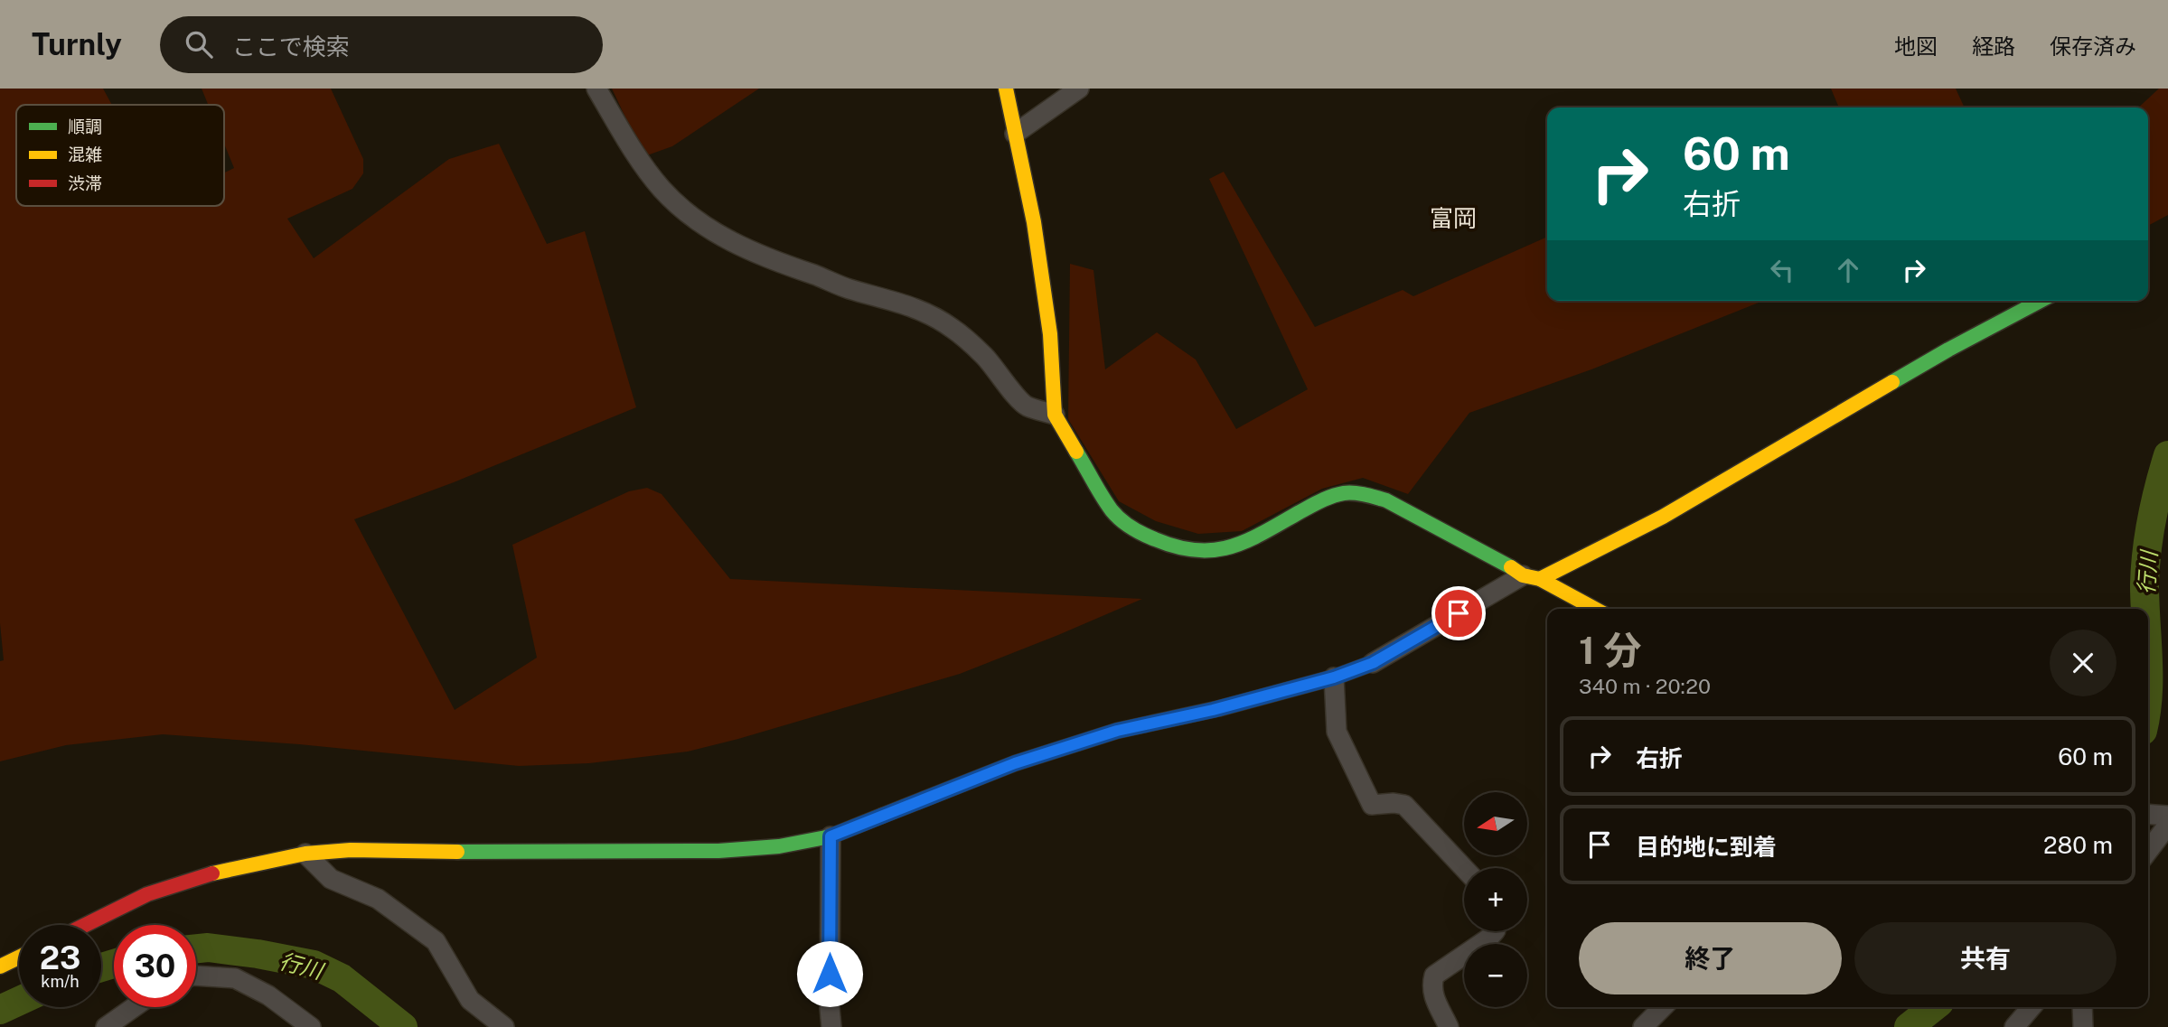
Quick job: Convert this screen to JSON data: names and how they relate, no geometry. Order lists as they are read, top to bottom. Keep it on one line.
{"districts":["富岡"],"water":["行川"],"legend":["順調","混雑","渋滞"],"north":"left","page":{"header":"Turnly","search":"ここで検索","nav":["地図","経路","保存済み"],"turn":["60 m","右折"],"heading":["1 分","340 m · 20:20"],"list":[{"name":"右折","value":"60 m"},{"name":"目的地に到着","value":"280 m"}],"map_buttons":["+","−"],"buttons":["終了","共有"],"speed":"23 km/h","limit":"30"}}
